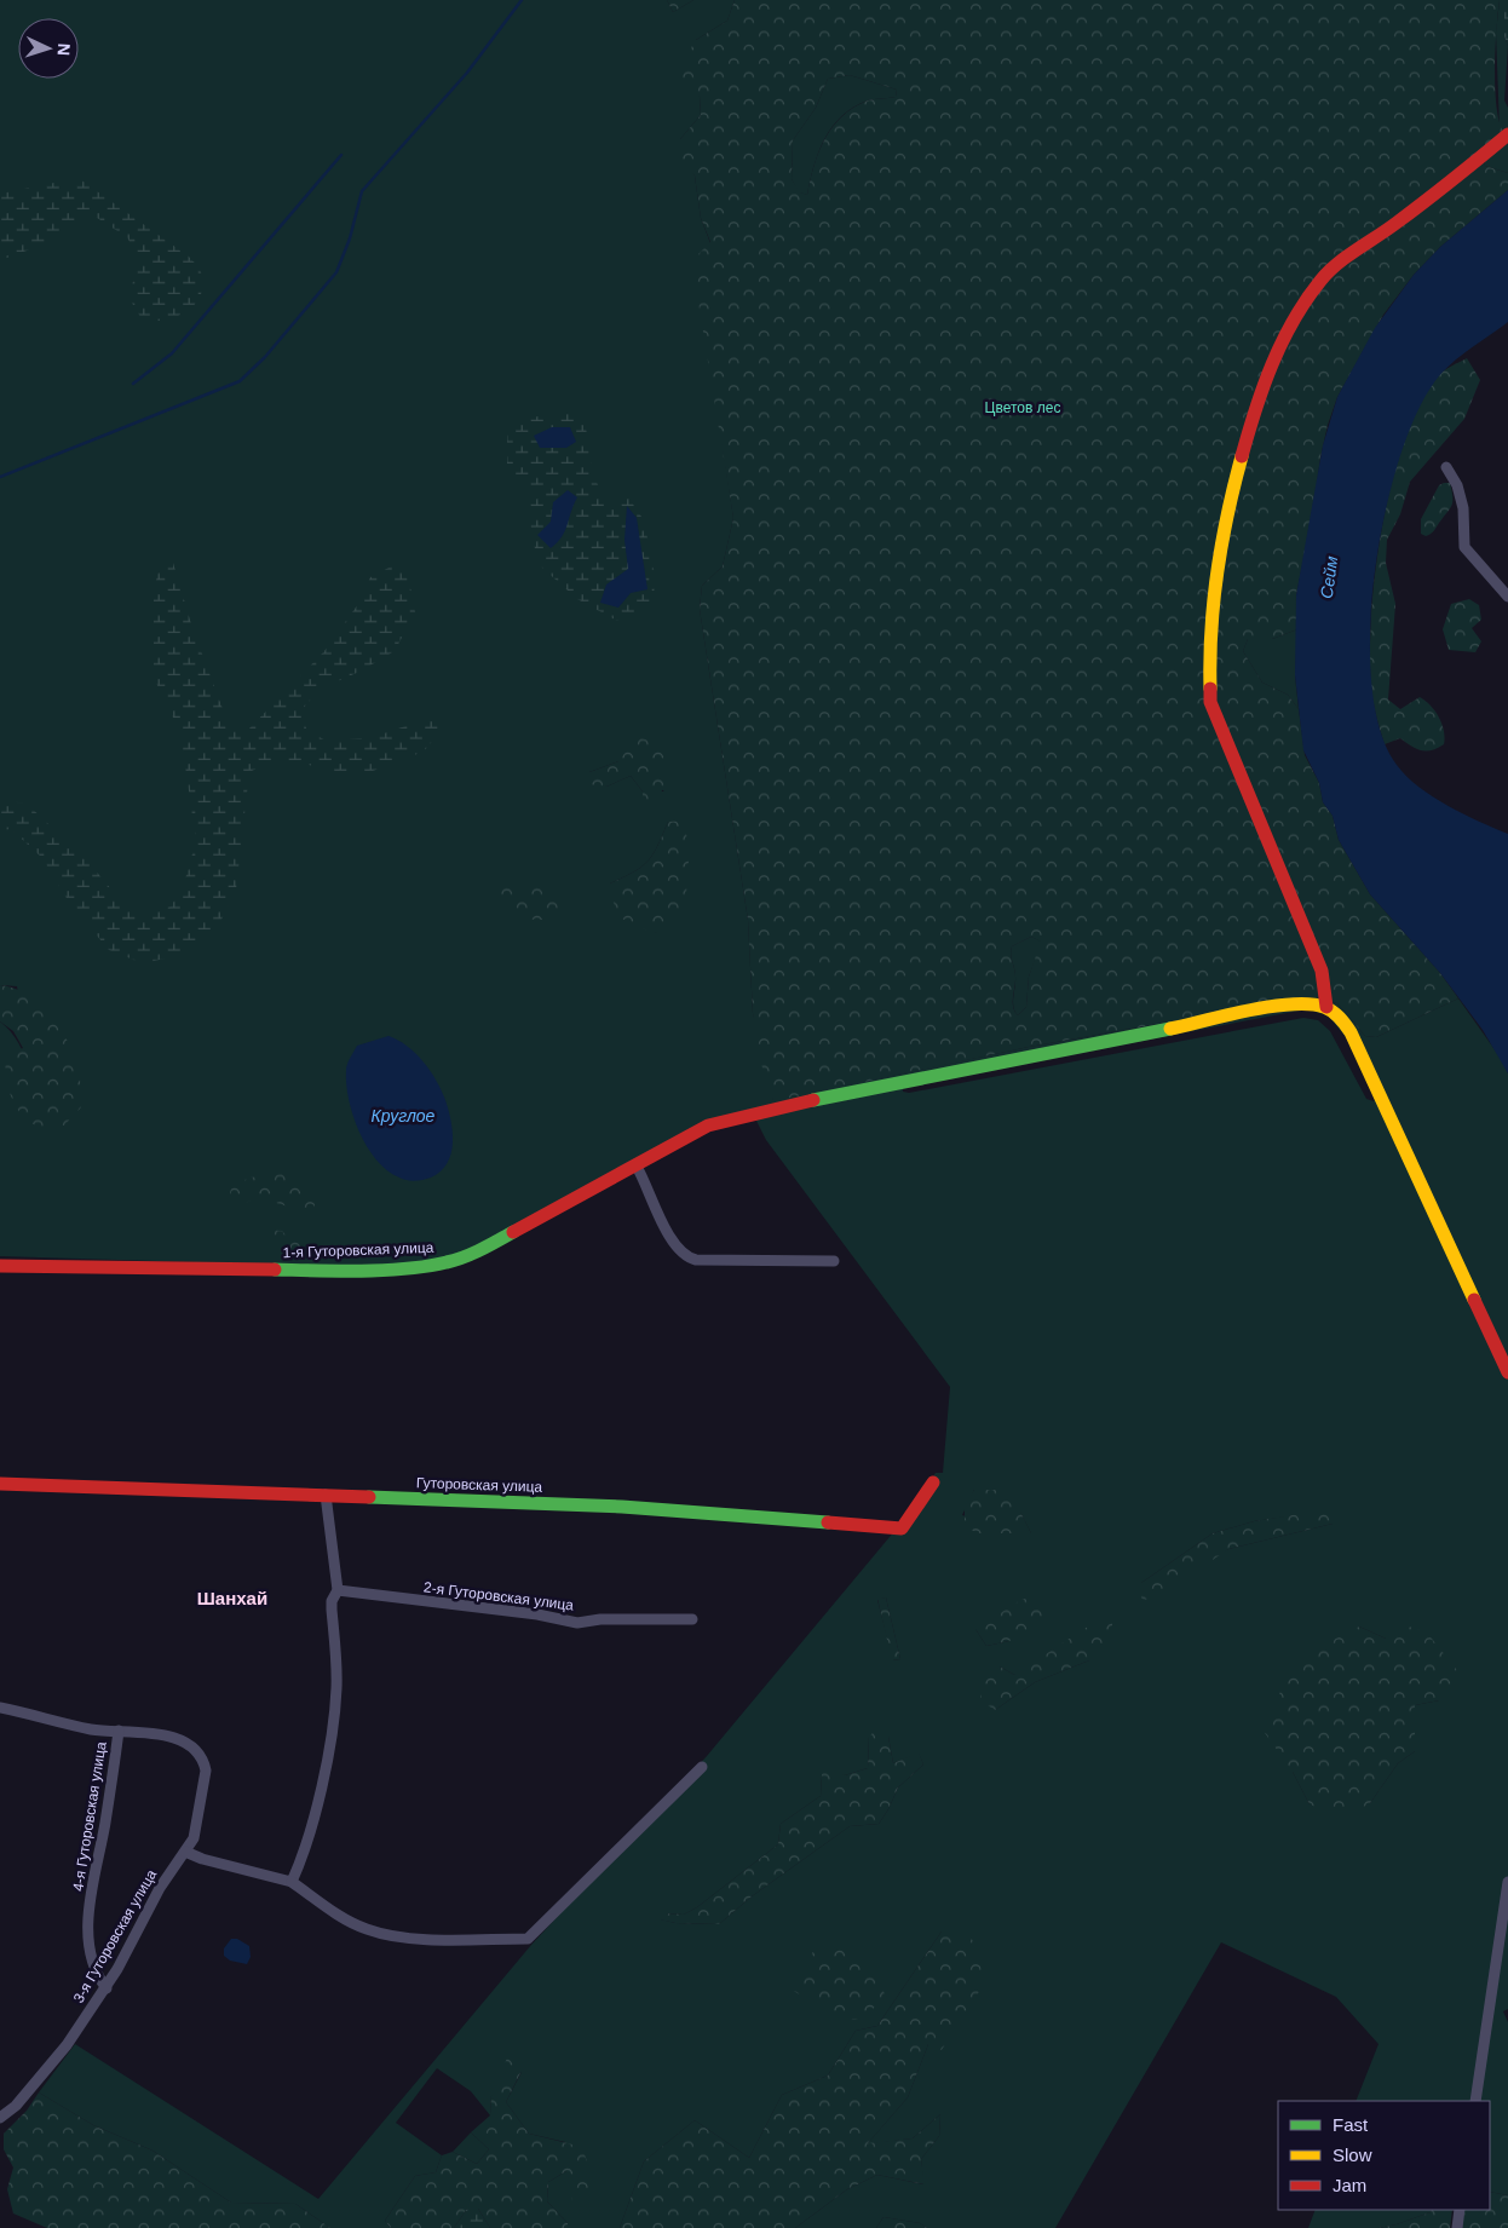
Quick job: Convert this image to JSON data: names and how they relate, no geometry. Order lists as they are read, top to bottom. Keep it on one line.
{"streets":{"street":["1-я Гуторовская улица","Гуторовская улица","2-я Гуторовская улица","4-я Гуторовская улица","3-я Гуторовская улица"]},"crossings":[["4-я Гуторовская улица","3-я Гуторовская улица"]],"districts":["Шанхай"],"water":["Сейм","Круглое"],"parks":["Цветов лес"],"legend":["Fast","Slow","Jam"],"north":"right"}
